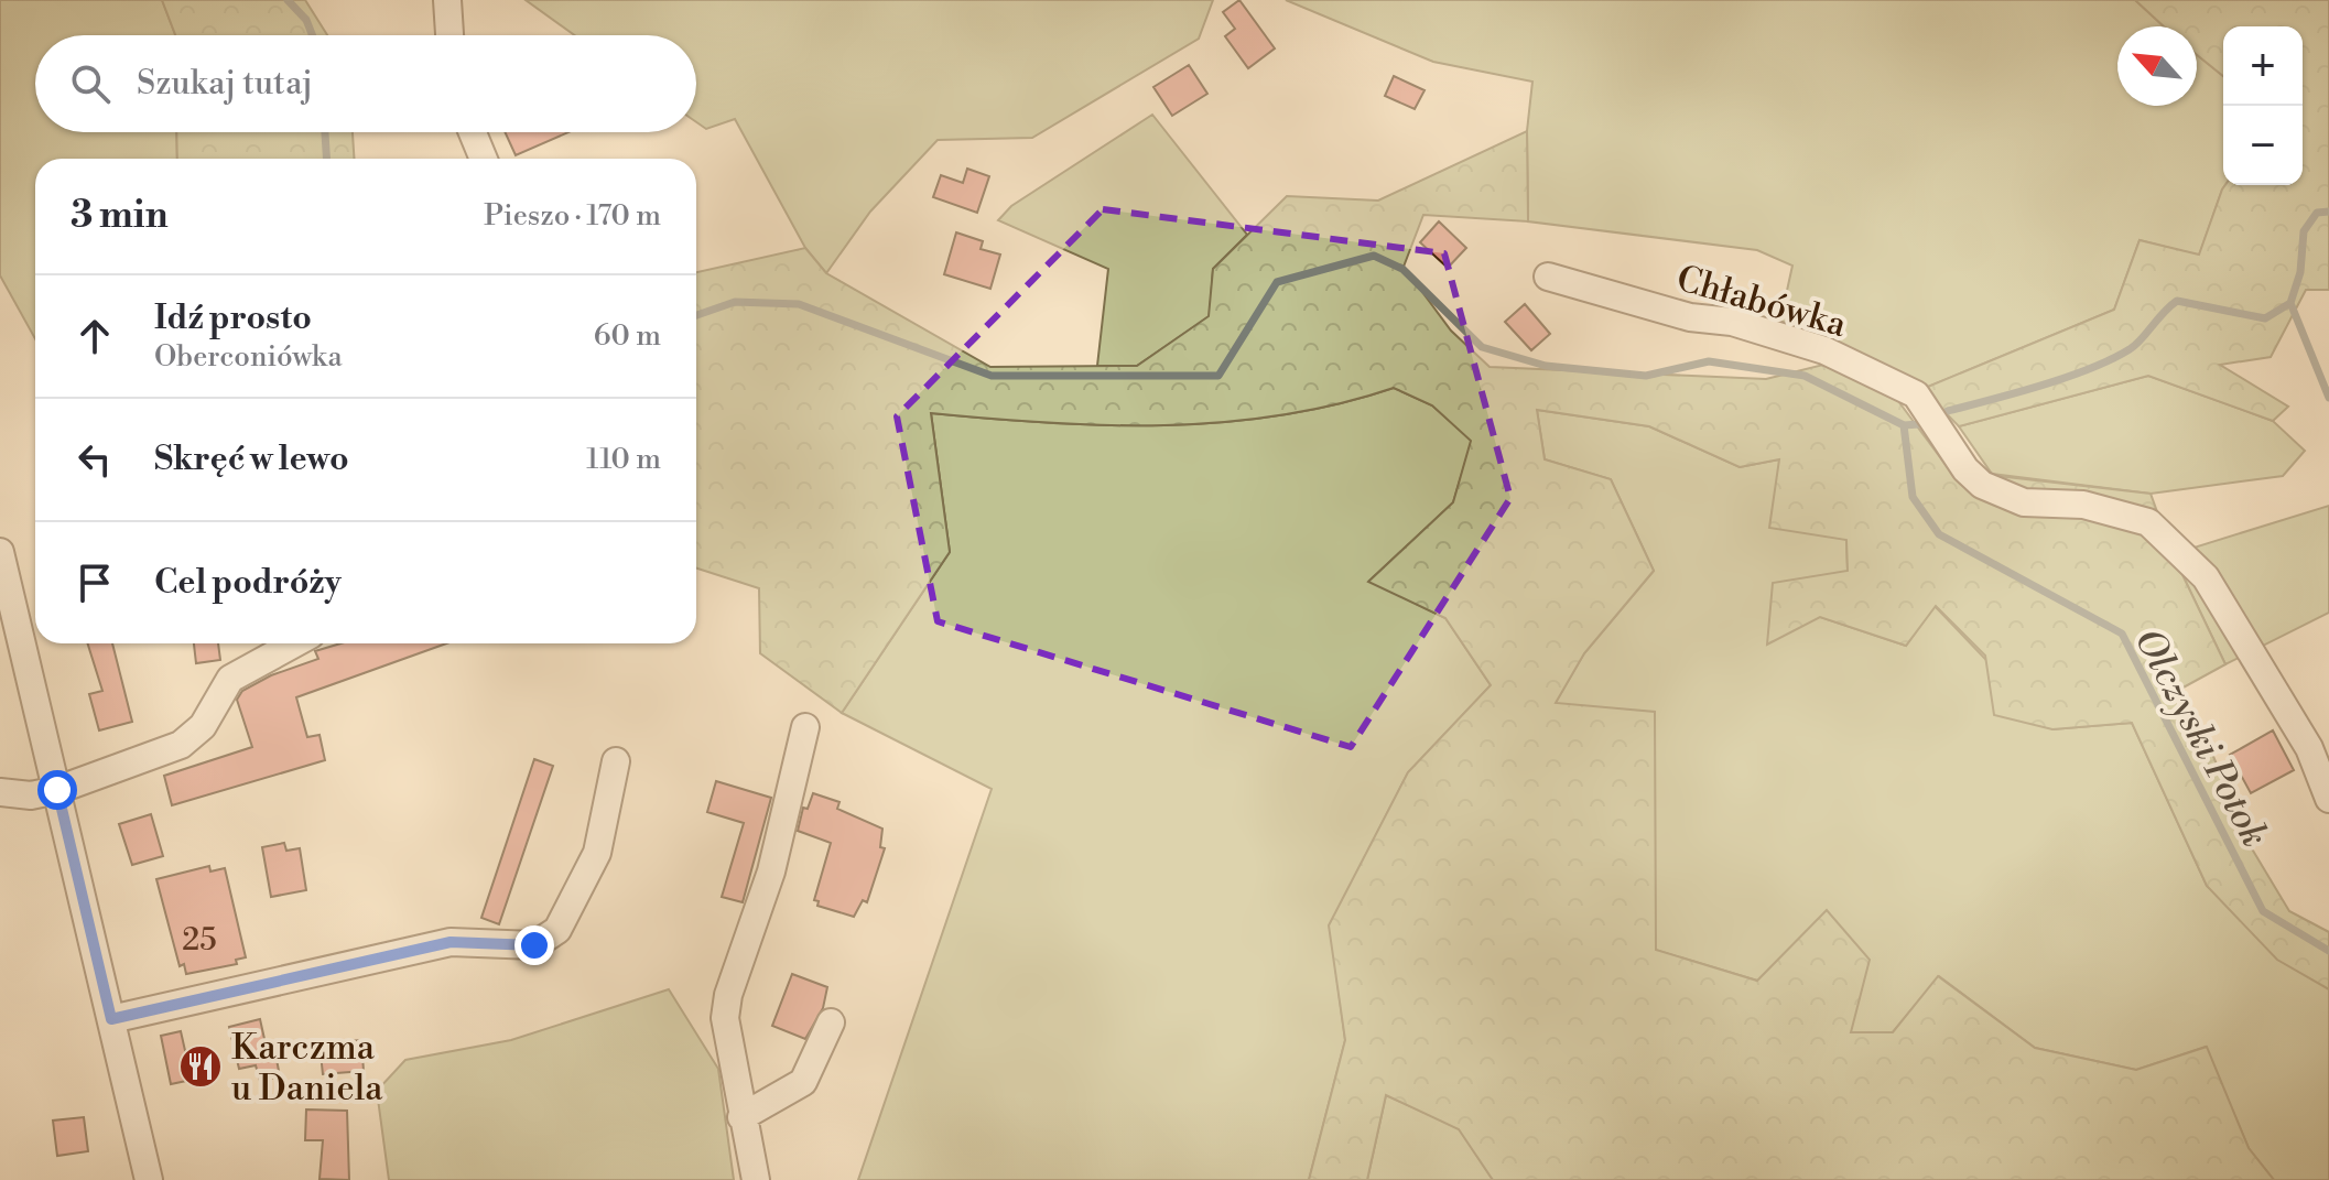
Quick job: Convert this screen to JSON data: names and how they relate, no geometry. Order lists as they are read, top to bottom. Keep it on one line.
{"streets":{"street":["Chłabówka"]},"water":["Olczyski Potok"],"places":{"restaurant":["Karczma u Daniela"]},"house_numbers":["25"],"north":"top left","page":{"map_buttons":["+","−"],"search":"Szukaj tutaj","heading":["3 min","Pieszo · 170 m"],"list":[["Idź prosto","Oberconiówka","60 m"],["Skręć w lewo","110 m"],"Cel podróży"]}}
